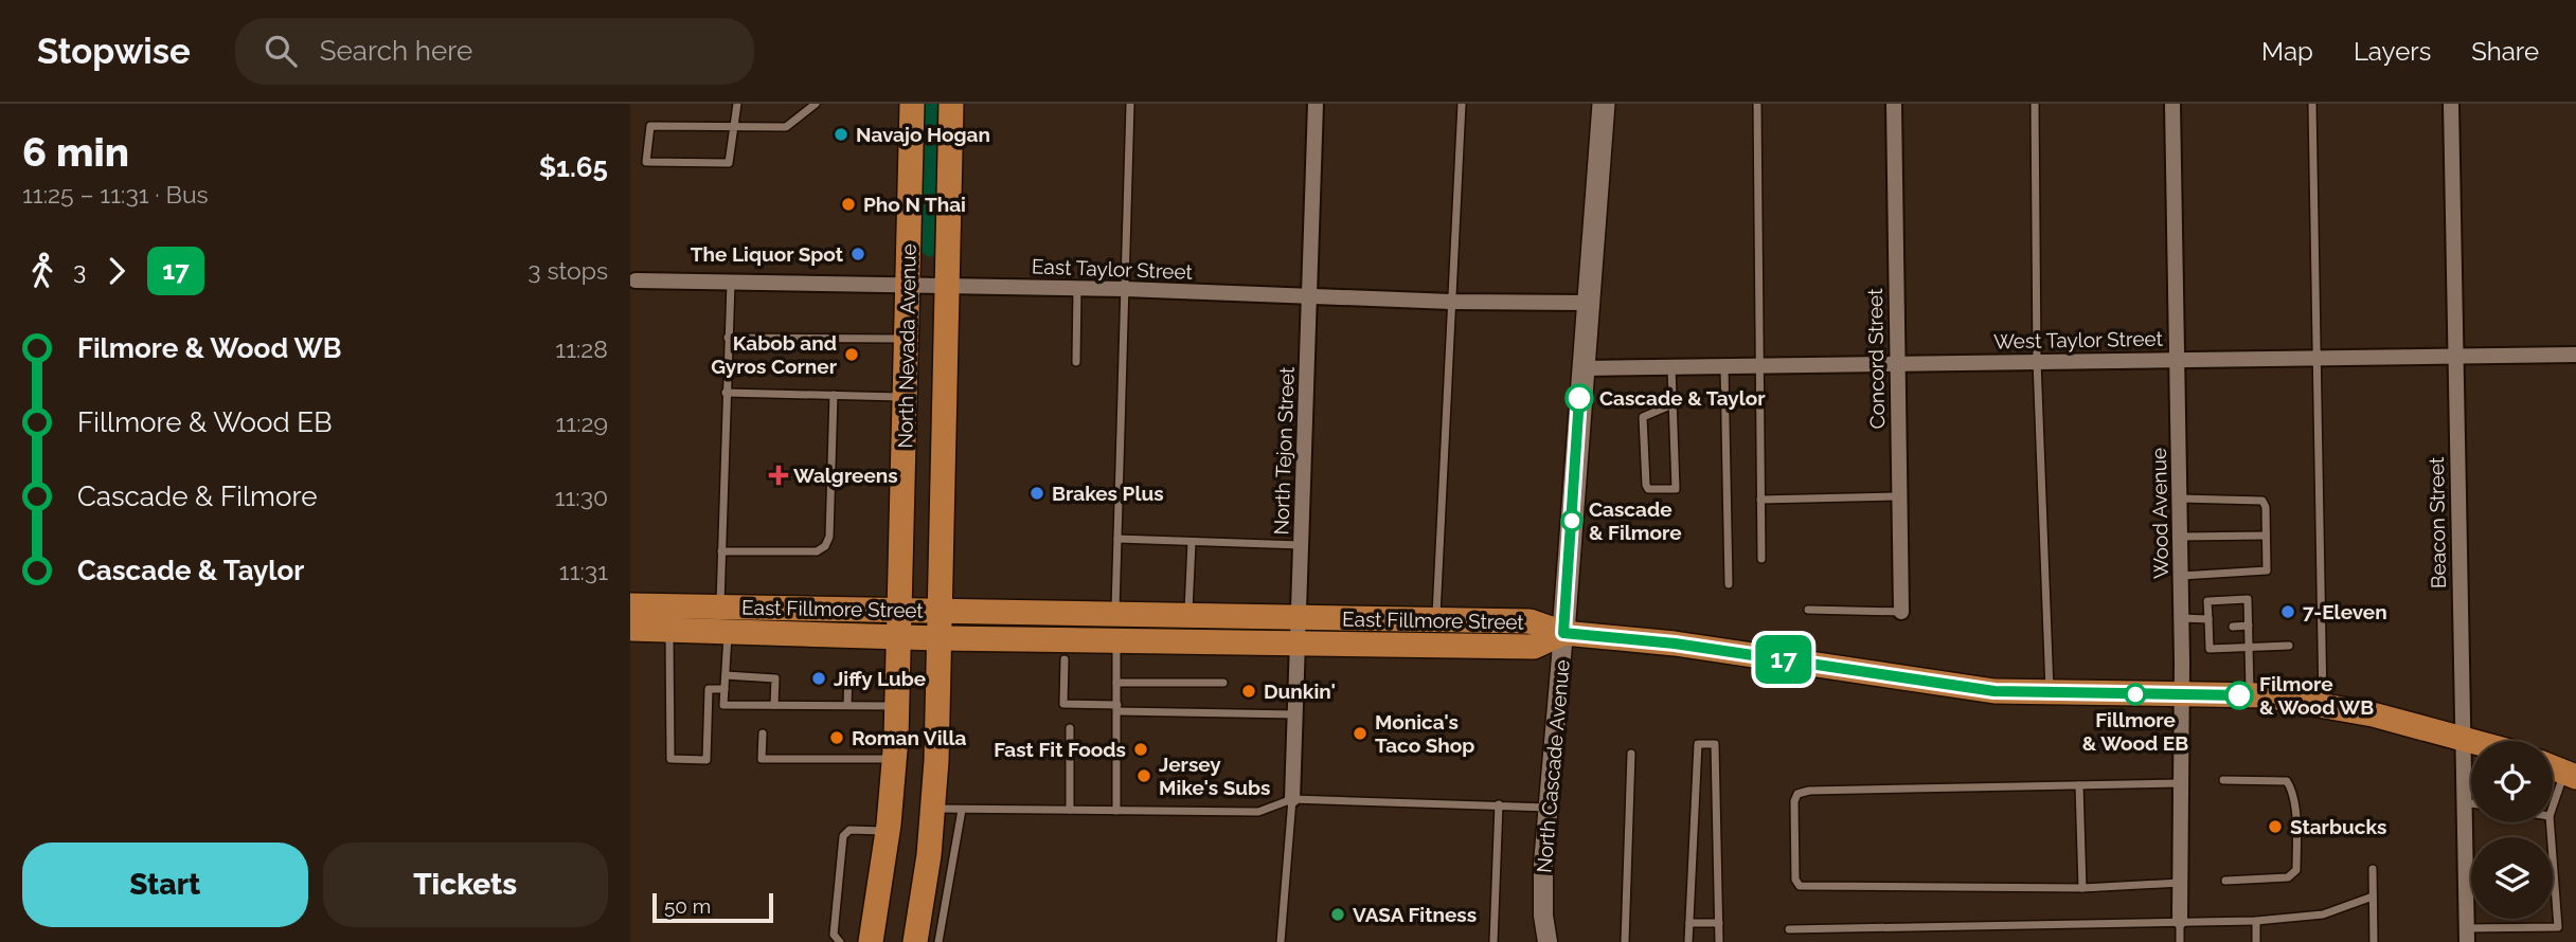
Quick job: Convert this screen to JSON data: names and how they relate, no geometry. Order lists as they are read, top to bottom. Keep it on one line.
{"streets":{"main road":["North Nevada Avenue","East Fillmore Street","North Cascade Avenue"],"street":["East Taylor Street","West Taylor Street","Concord Street","North Tejon Street","Wood Avenue","Beacon Street"]},"crossings":[["East Taylor Street","North Nevada Avenue"],["East Taylor Street","North Tejon Street"],["East Taylor Street","North Cascade Avenue"],["West Taylor Street","Concord Street"],["West Taylor Street","Wood Avenue"],["West Taylor Street","Beacon Street"],["West Taylor Street","North Cascade Avenue"],["North Nevada Avenue","East Fillmore Street"],["North Tejon Street","East Fillmore Street"],["East Fillmore Street","North Cascade Avenue"]],"places":{"other":["Navajo Hogan","Pho N Thai","The Liquor Spot","Kabob and Gyros Corner","Cascade & Taylor","Brakes Plus","Cascade & Filmore","7-Eleven","Jiffy Lube","Dunkin'","Fillmore & Wood EB","Filmore & Wood WB","Monica's Taco Shop","Roman Villa","Fast Fit Foods","Jersey Mike's Subs","Starbucks","VASA Fitness"],"health":["Walgreens"]},"lines":["bus line 17"],"scale_bar":"50 m","page":{"header":"Stopwise","search":"Search here","nav":["Map","Layers","Share"],"heading":["6 min","11:25 – 11:31 · Bus","$1.65"],"on_map":"17","legs":["3","17","3 stops"],"list":[{"name":"Filmore & Wood WB","value":"11:28"},{"name":"Fillmore & Wood EB","value":"11:29"},{"name":"Cascade & Filmore","value":"11:30"},{"name":"Cascade & Taylor","value":"11:31"}],"buttons":["Start","Tickets"],"scale":"50 m"}}
